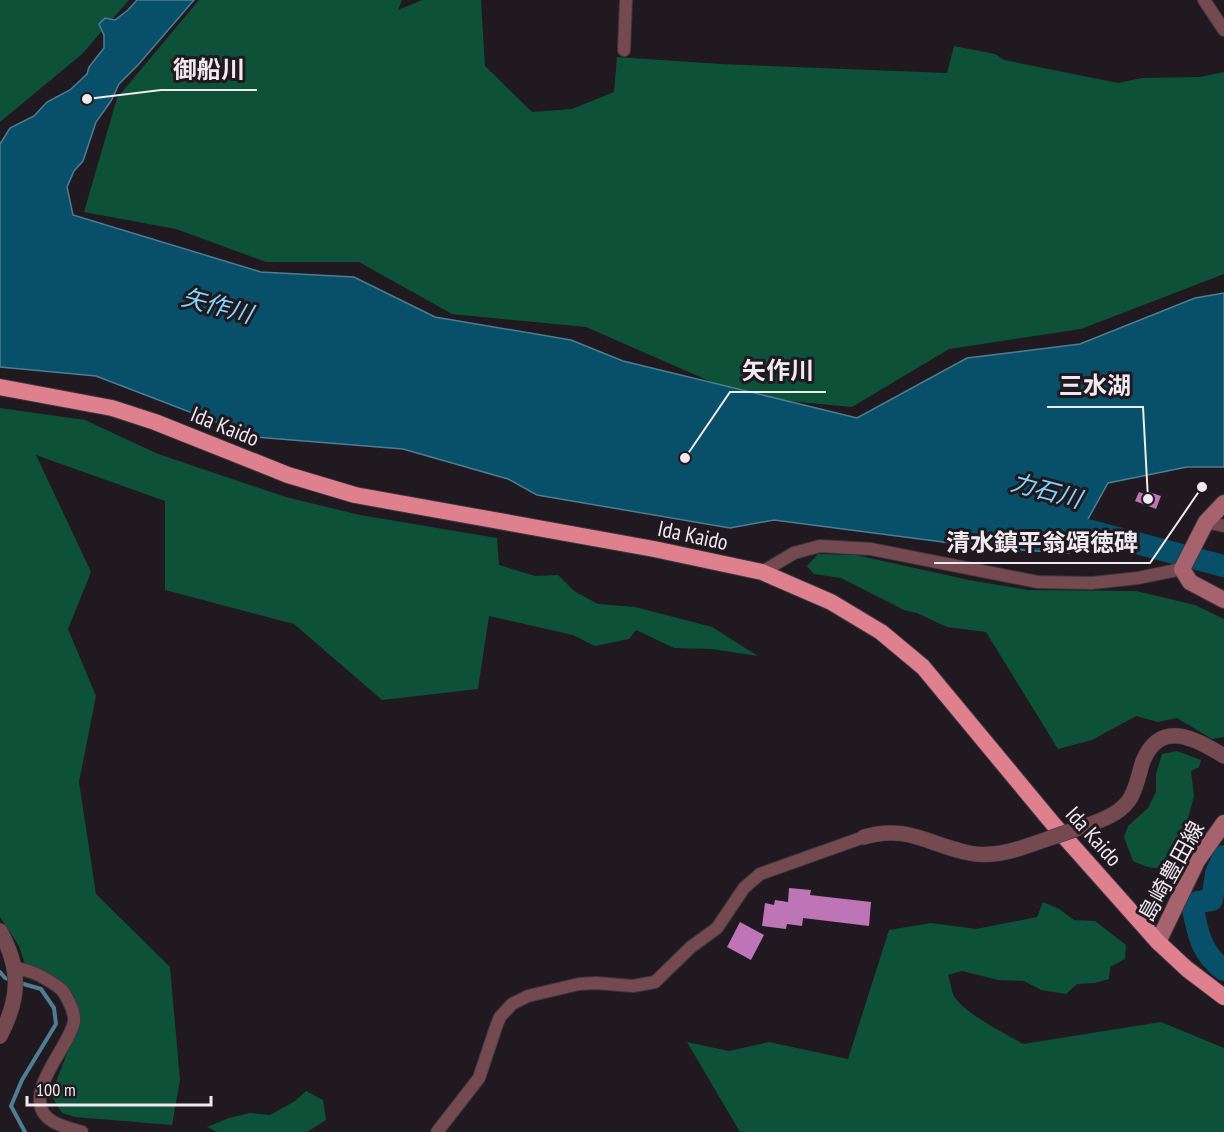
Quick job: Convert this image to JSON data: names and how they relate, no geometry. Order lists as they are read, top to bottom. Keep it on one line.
{"streets":{"highway":["Ida Kaido"],"main road":["島崎豊田線"]},"crossings":[["Ida Kaido","島崎豊田線"]],"water":["矢作川","力石川"],"places":["御船川","矢作川","清水鎮平翁頌徳碑","三水湖"],"scale_bar":"100 m"}
